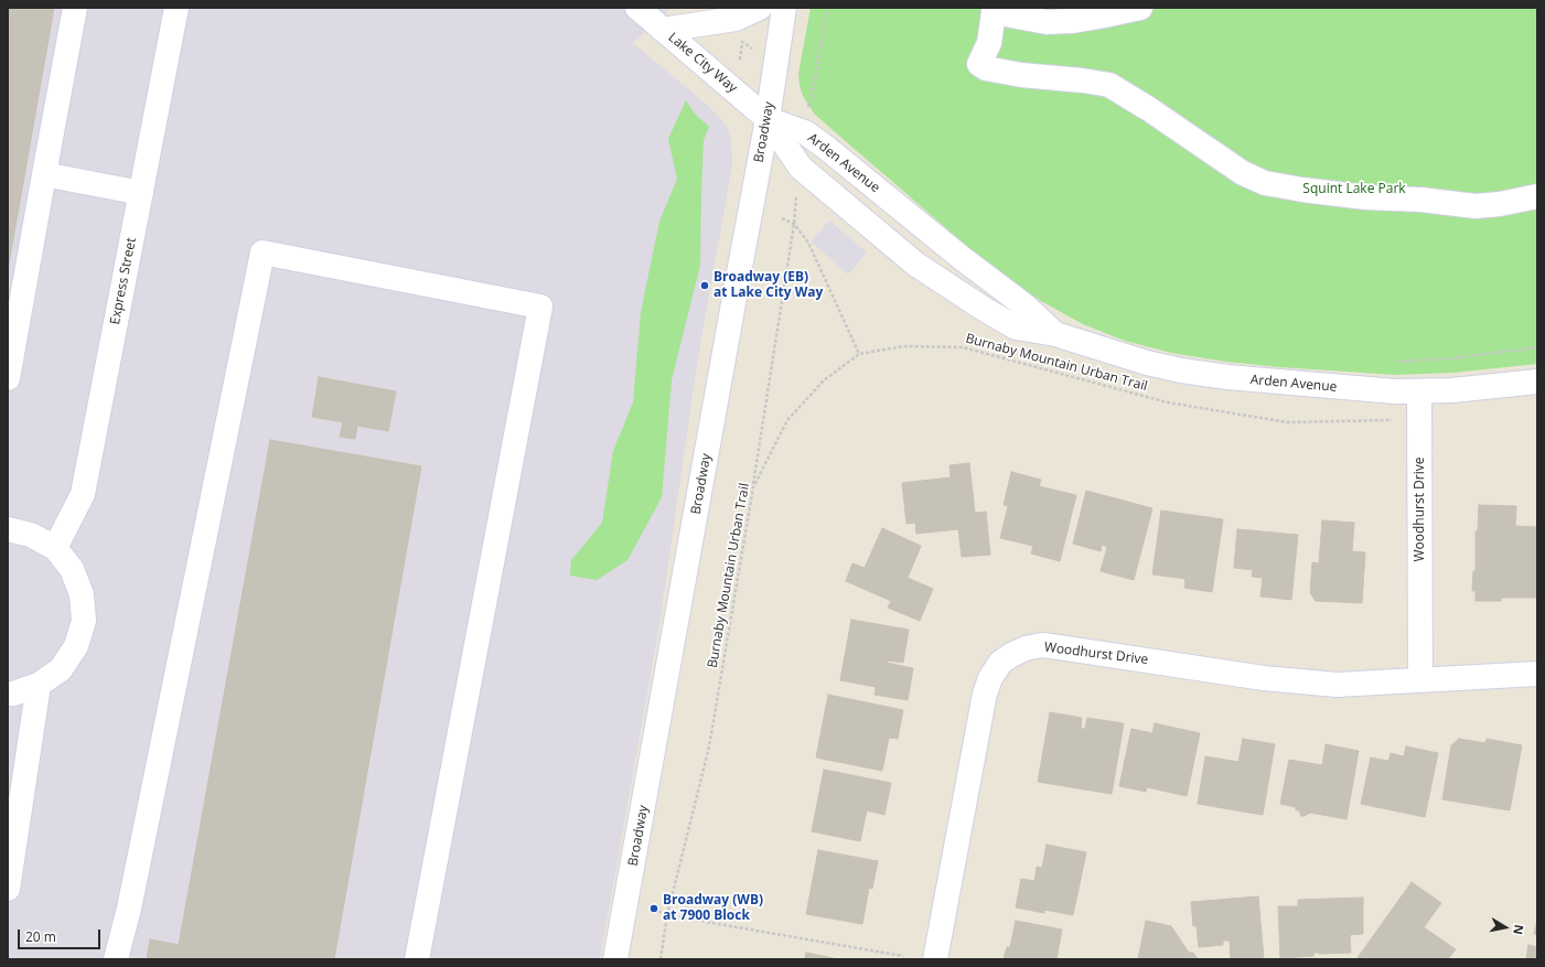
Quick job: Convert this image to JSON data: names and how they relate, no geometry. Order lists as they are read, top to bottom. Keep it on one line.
{"streets":{"street":["Lake City Way","Broadway","Arden Avenue","Express Street","Woodhurst Drive"],"path":["Burnaby Mountain Urban Trail"]},"crossings":[["Lake City Way","Broadway"],["Lake City Way","Arden Avenue"],["Broadway","Arden Avenue"],["Arden Avenue","Woodhurst Drive"]],"parks":["Squint Lake Park"],"places":["Broadway (EB) at Lake City Way","Broadway (WB) at 7900 Block"],"scale_bar":"20 m","north":"right"}
